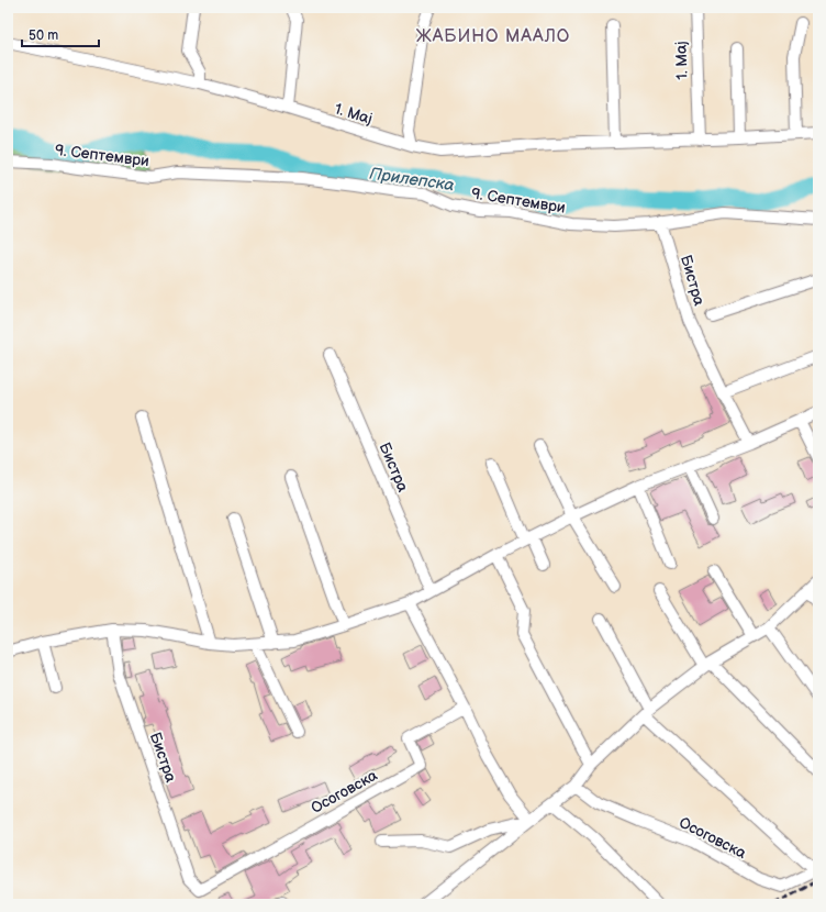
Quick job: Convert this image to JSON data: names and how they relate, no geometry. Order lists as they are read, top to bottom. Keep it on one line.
{"streets":{"street":["1. Мај","9. Септември","Бистра","Осоговска"]},"crossings":[["9. Септември","Бистра"],["Бистра","Осоговска"]],"districts":["ЖАБИНО МААЛО"],"water":["Прилепска"],"scale_bar":"50 m"}
